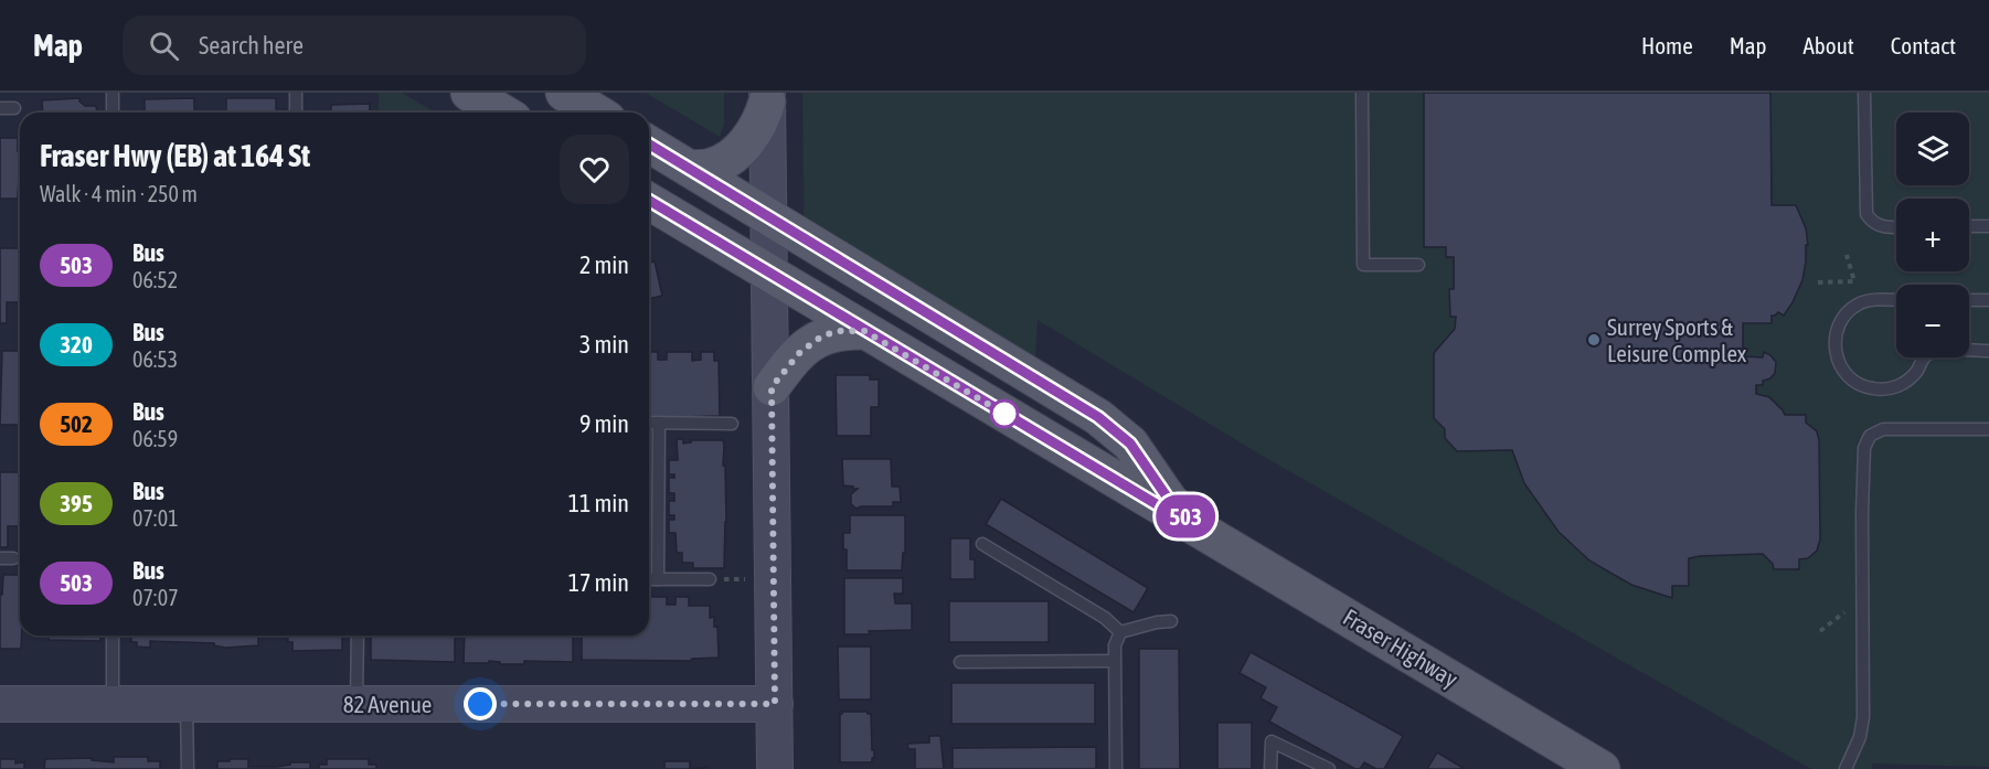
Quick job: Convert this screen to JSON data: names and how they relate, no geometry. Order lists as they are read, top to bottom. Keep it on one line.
{"streets":{"main road":["Fraser Highway"],"street":["82 Avenue"]},"places":["Surrey Sports & Leisure Complex"],"lines":["bus line 503"],"page":{"header":"Map","search":"Search here","nav":["Home","Map","About","Contact"],"on_map":"503","map_buttons":["+","−"],"heading":["Fraser Hwy (EB) at 164 St","Walk · 4 min · 250 m"],"list":[{"mark":"503","name":"Bus","note":"06:52","value":"2 min"},{"mark":"320","name":"Bus","note":"06:53","value":"3 min"},{"mark":"502","name":"Bus","note":"06:59","value":"9 min"},{"mark":"395","name":"Bus","note":"07:01","value":"11 min"},{"mark":"503","name":"Bus","note":"07:07","value":"17 min"}]}}
